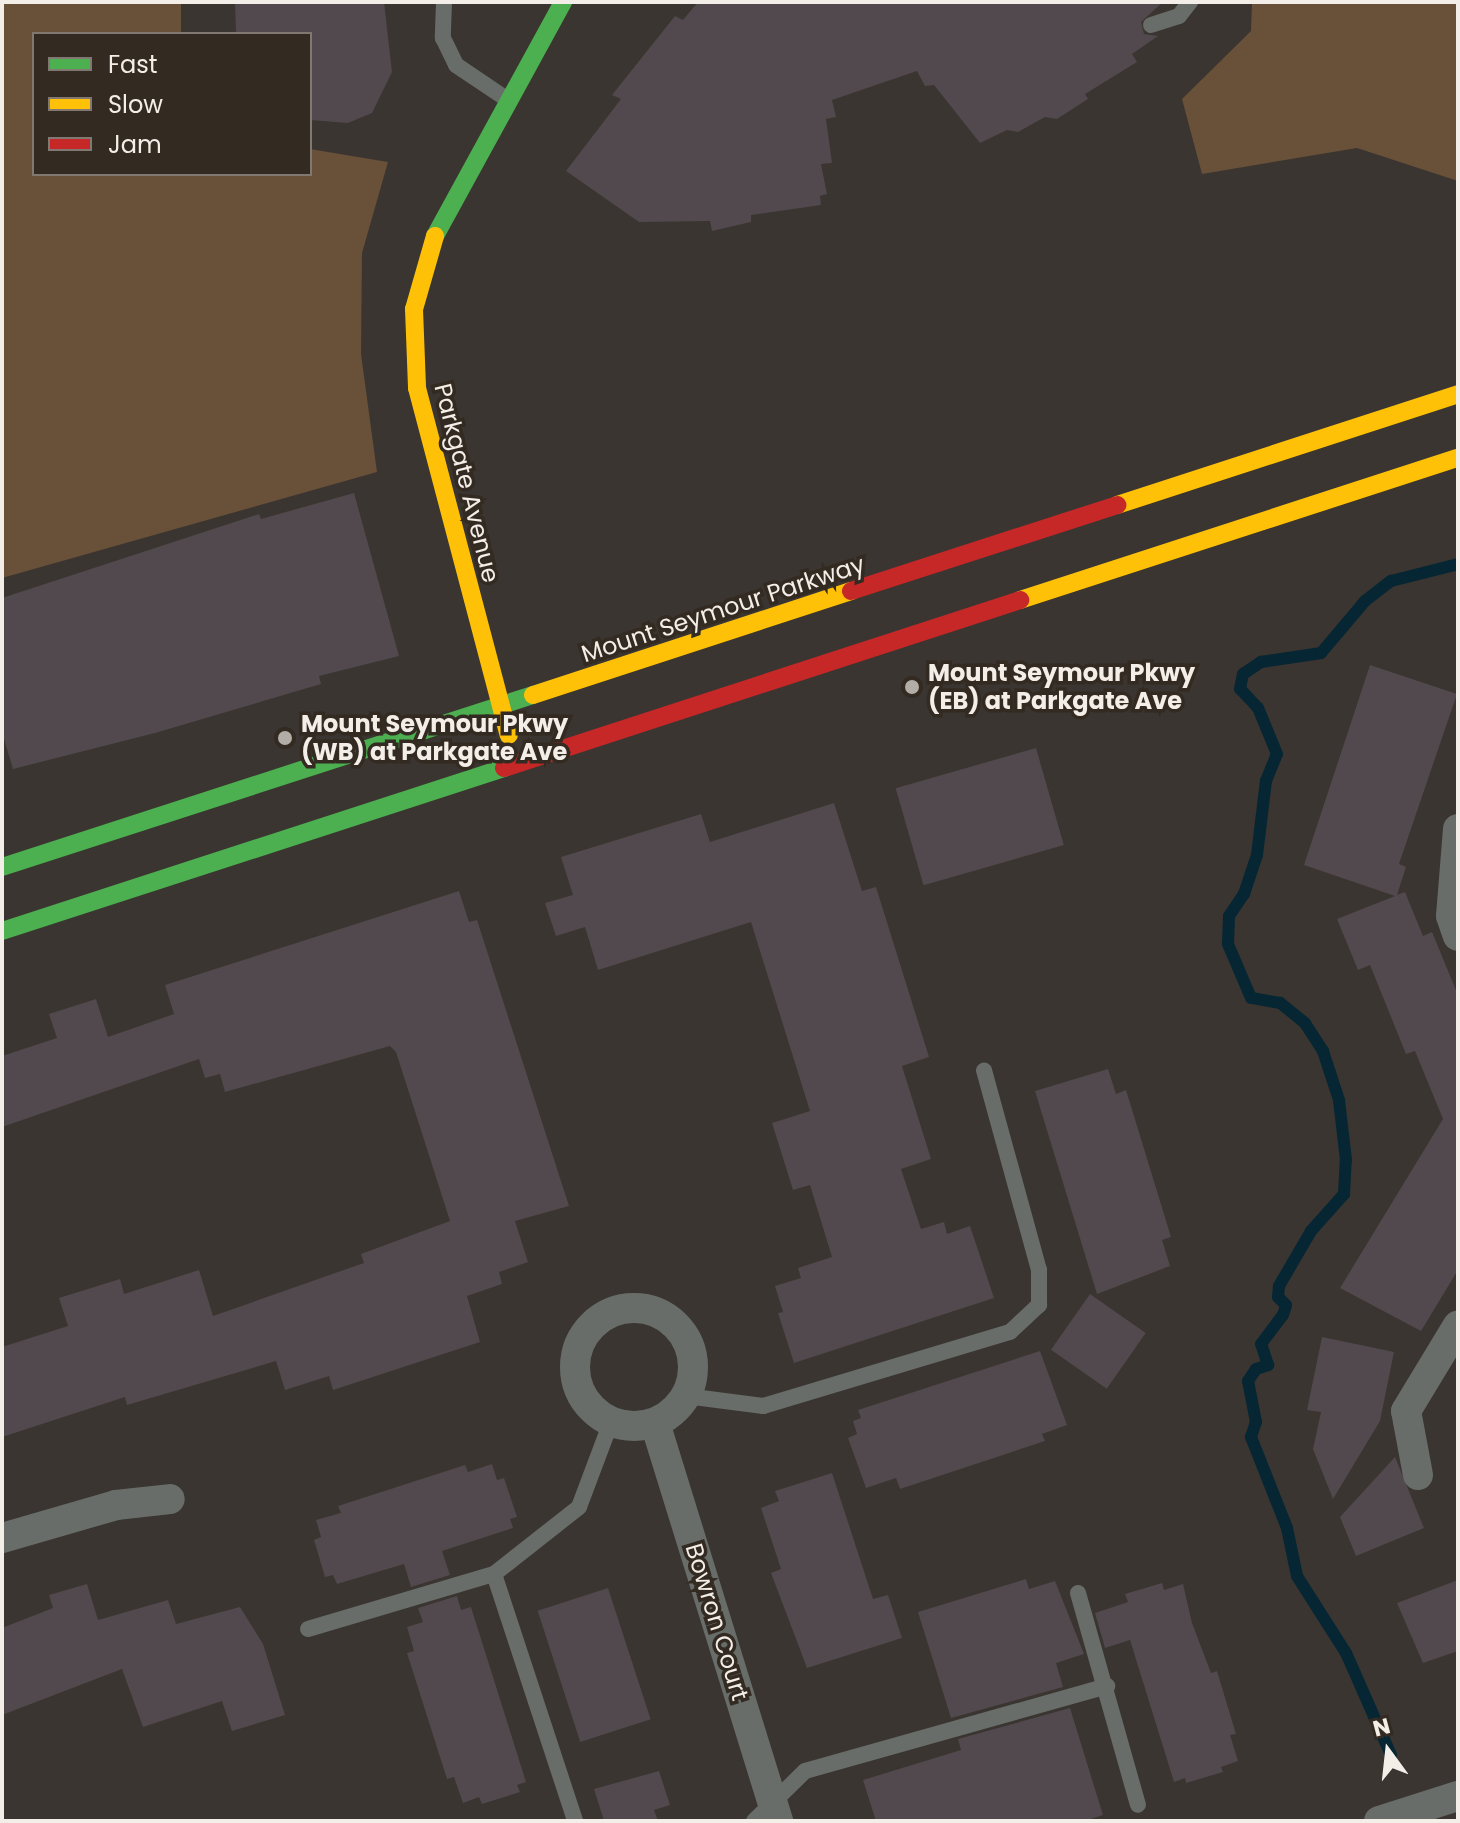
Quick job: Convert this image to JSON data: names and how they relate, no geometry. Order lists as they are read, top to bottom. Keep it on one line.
{"streets":{"main road":["Parkgate Avenue","Mount Seymour Parkway"],"street":["Bowron Court"]},"crossings":[["Parkgate Avenue","Mount Seymour Parkway"]],"places":["Mount Seymour Pkwy (EB) at Parkgate Ave","Mount Seymour Pkwy (WB) at Parkgate Ave"],"legend":["Fast","Slow","Jam"],"north":"top"}
